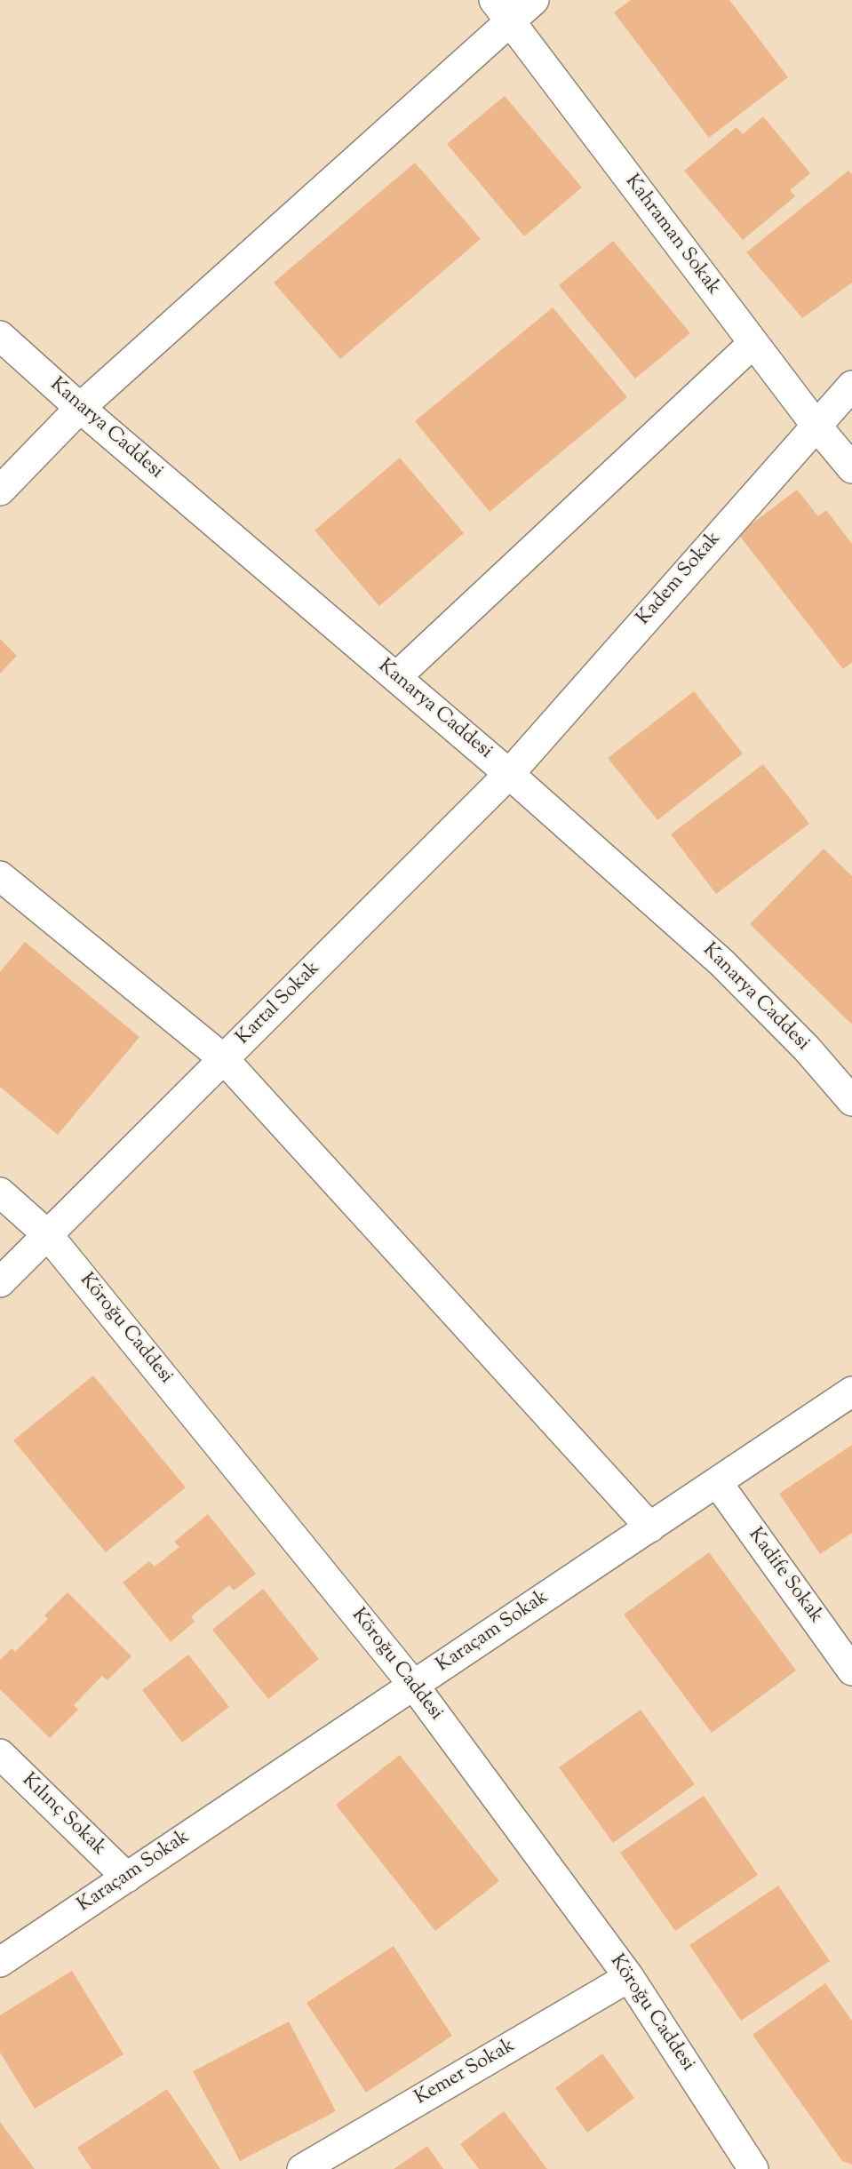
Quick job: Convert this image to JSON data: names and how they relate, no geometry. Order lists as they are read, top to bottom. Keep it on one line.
{"streets":{"street":["Kahraman Sokak","Kanarya Caddesi","Kadem Sokak","Kartal Sokak","Köroğu Caddesi","Kadife Sokak","Karaçam Sokak","Kılınç Sokak","Kemer Sokak"]},"crossings":[["Kahraman Sokak","Kadem Sokak"],["Kanarya Caddesi","Kadem Sokak"],["Kanarya Caddesi","Kartal Sokak"],["Kadem Sokak","Kartal Sokak"],["Kartal Sokak","Köroğu Caddesi"],["Köroğu Caddesi","Karaçam Sokak"],["Köroğu Caddesi","Kemer Sokak"],["Kadife Sokak","Karaçam Sokak"],["Karaçam Sokak","Kılınç Sokak"]]}
